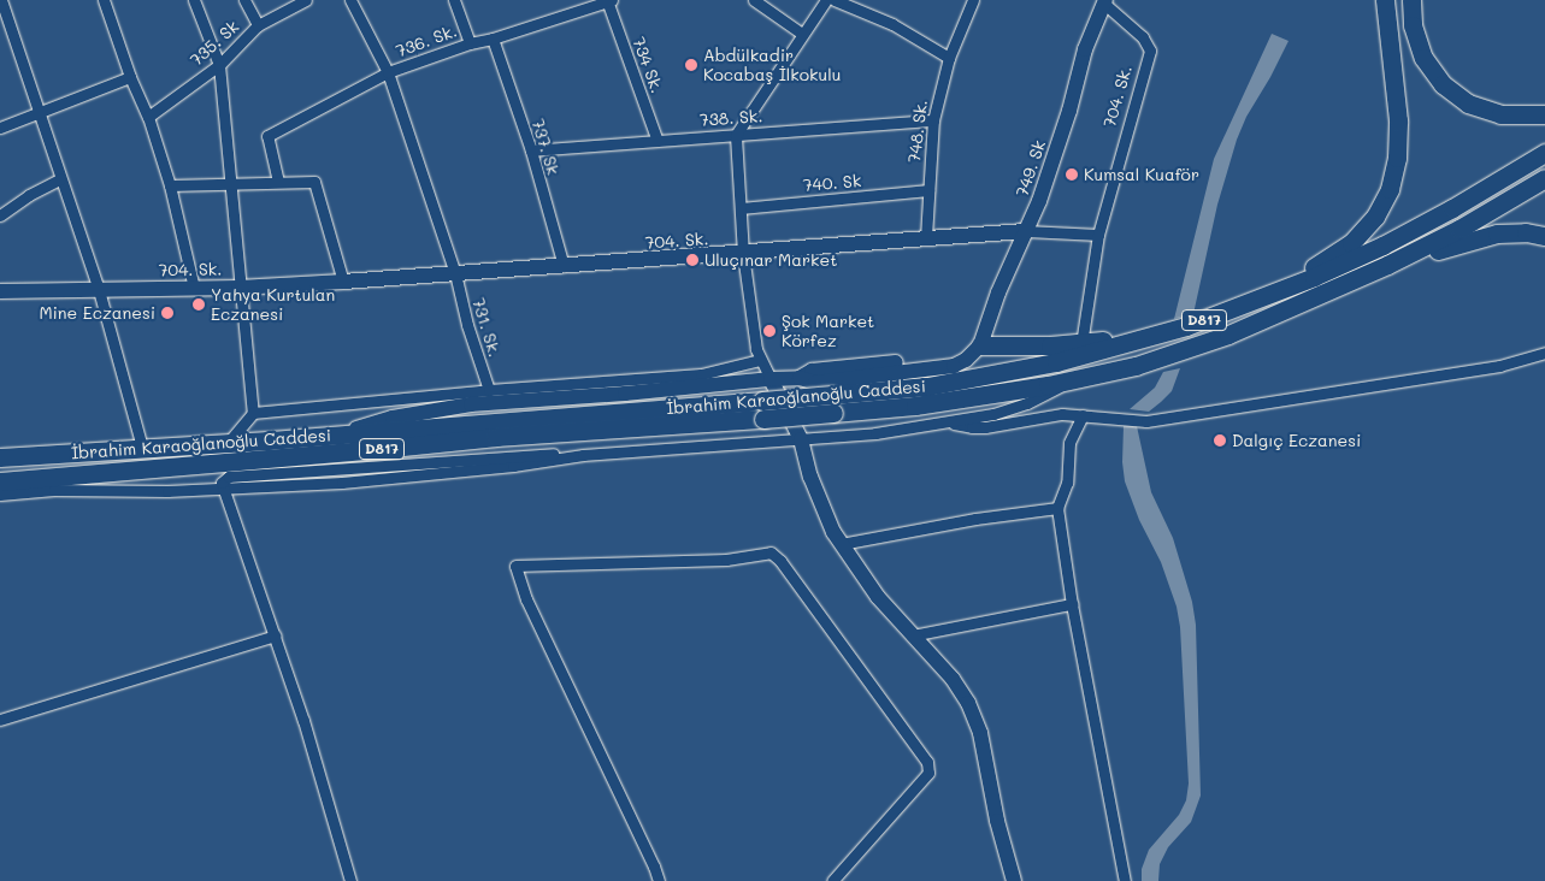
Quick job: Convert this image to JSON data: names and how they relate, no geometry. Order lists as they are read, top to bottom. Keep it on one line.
{"streets":{"highway":["D817","İbrahim Karaoğlanoğlu Caddesi"],"street":["736. Sk.","735. Sk","734 Sk.","704. Sk.","738. Sk.","748. Sk.","737. Sk","749. Sk","740. Sk","731. Sk."]},"crossings":[["736. Sk.","734 Sk."],["736. Sk.","737. Sk"],["736. Sk.","731. Sk."],["734 Sk.","738. Sk."],["704. Sk.","748. Sk."],["704. Sk.","737. Sk"],["704. Sk.","749. Sk"],["704. Sk.","731. Sk."],["738. Sk.","748. Sk."],["738. Sk.","737. Sk"],["748. Sk.","740. Sk"]],"places":["Abdülkadir Kocabaş İlkokulu","Kumsal Kuaför","Uluçınar Market","Yahya Kurtulan Eczanesi","Mine Eczanesi","Şok Market Körfez","Dalgıç Eczanesi"]}
